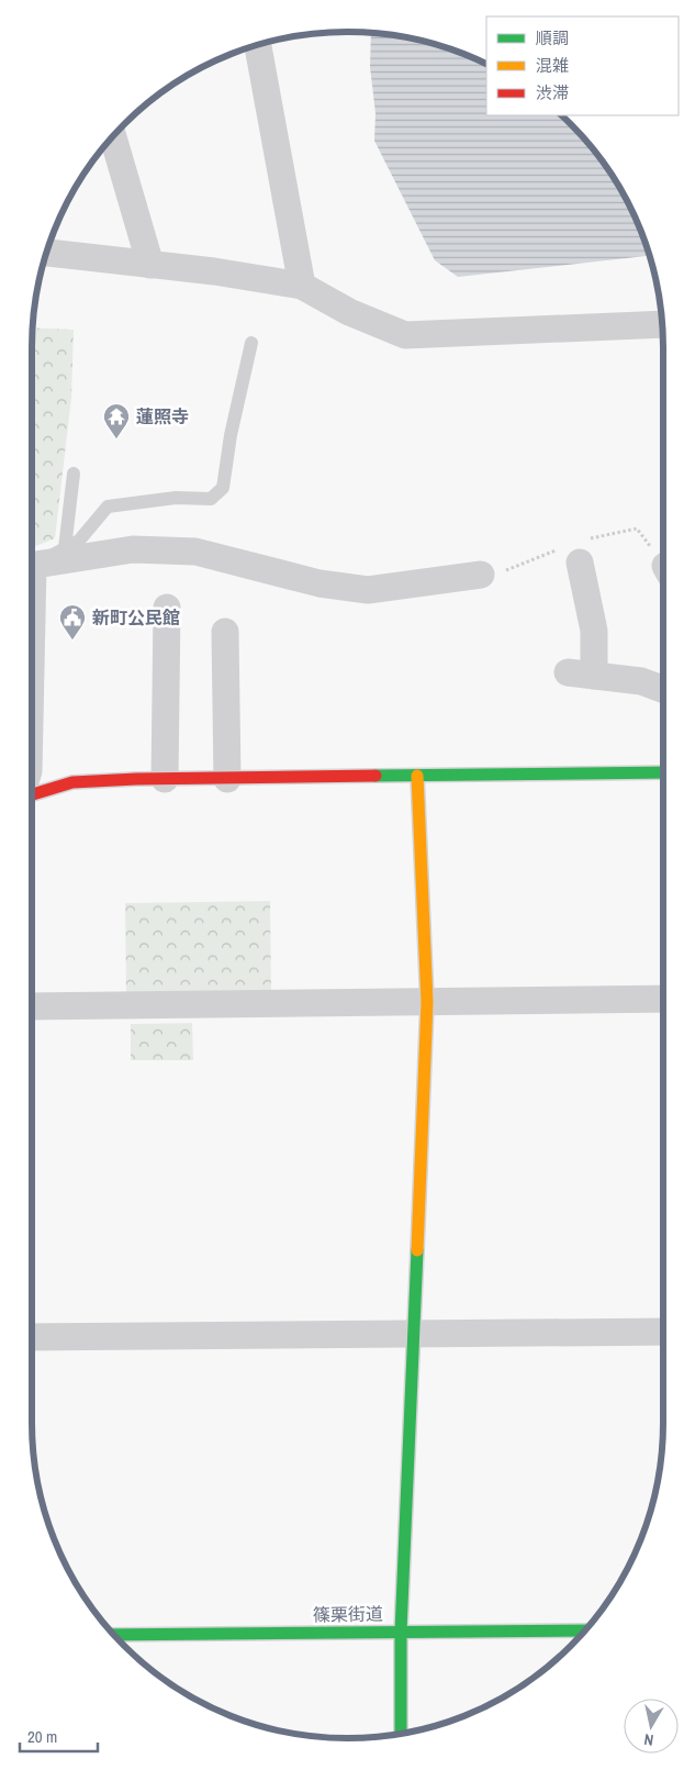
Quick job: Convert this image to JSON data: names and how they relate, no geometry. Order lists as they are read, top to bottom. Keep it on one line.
{"streets":{"street":["篠栗街道"]},"places":{"temple":["蓮照寺"],"public building":["新町公民館"]},"legend":["順調","混雑","渋滞"],"scale_bar":"20 m","north":"bottom"}
